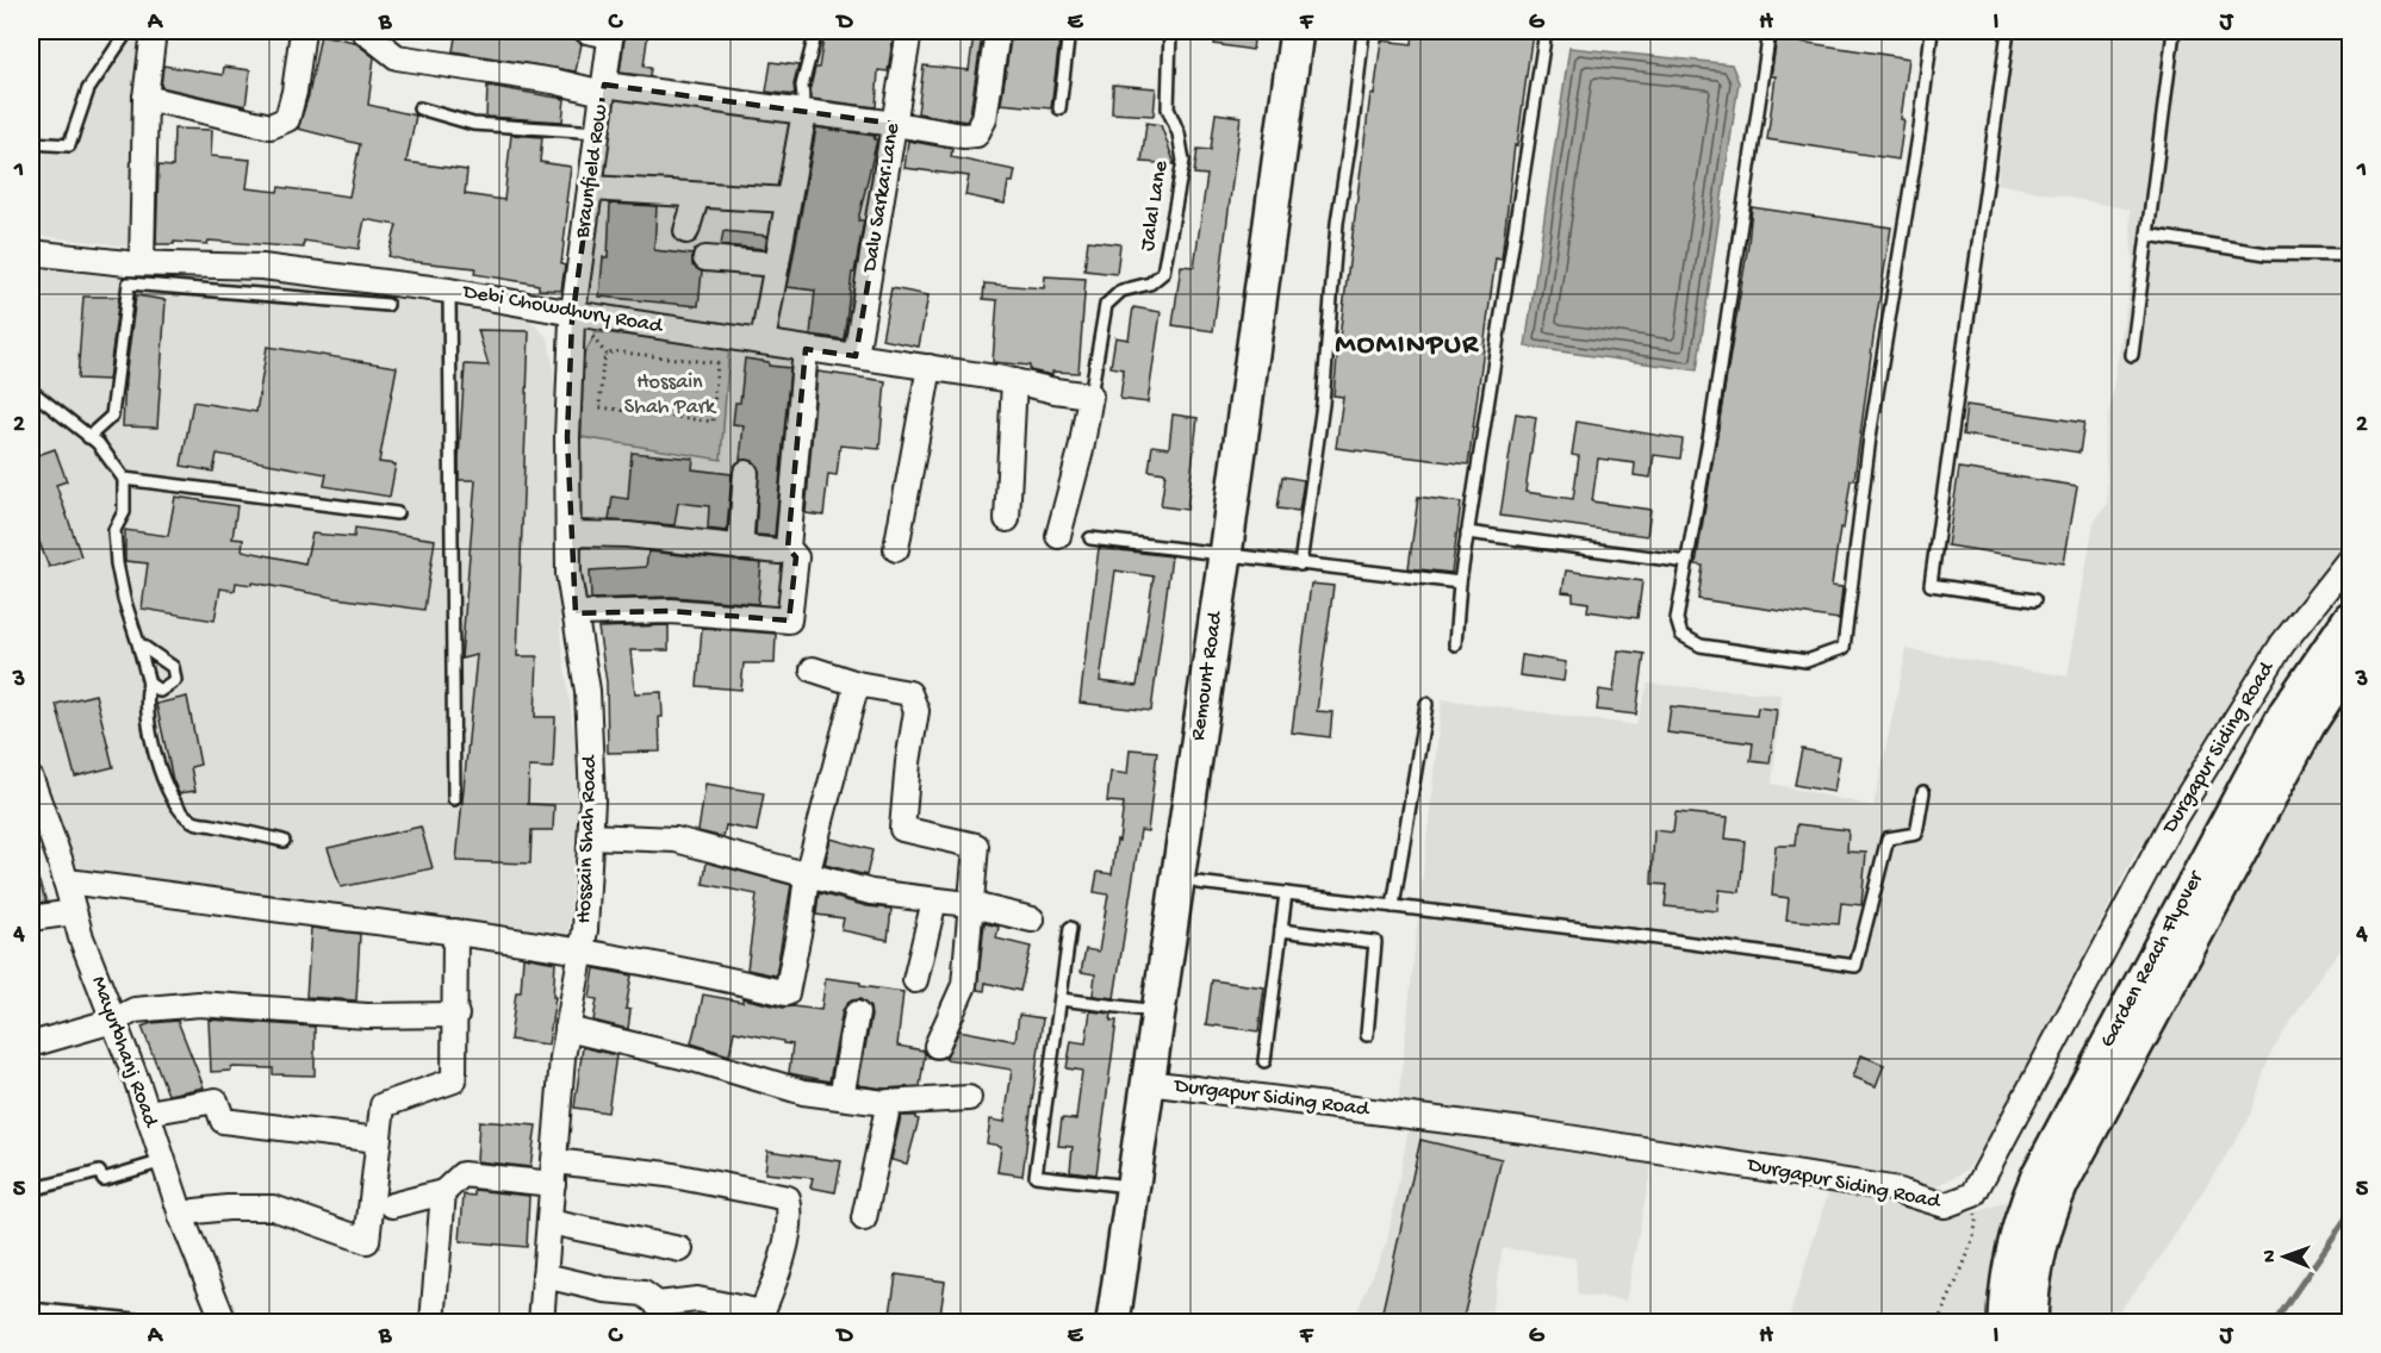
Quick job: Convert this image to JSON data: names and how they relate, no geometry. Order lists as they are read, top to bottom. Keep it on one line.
{"streets":{"main road":["Remount Road","Garden Reach Flyover"],"street":["Braunfield Row","Dalu Sarkar Lane","Debi Chowdhury Road","Durgapur Siding Road","Hossain Shah Road","Mayurbhanj Road"],"lane":["Jalal Lane"]},"crossings":[["Braunfield Row","Debi Chowdhury Road"],["Braunfield Row","Hossain Shah Road"],["Dalu Sarkar Lane","Debi Chowdhury Road"],["Jalal Lane","Debi Chowdhury Road"],["Debi Chowdhury Road","Hossain Shah Road"],["Remount Road","Durgapur Siding Road"]],"districts":["MOMINPUR"],"parks":["Hossain Shah Park"],"north":"left","grid":{"columns":["A","B","C","D","E","F","G","H","I","J"],"rows":["1","2","3","4","5"]}}
